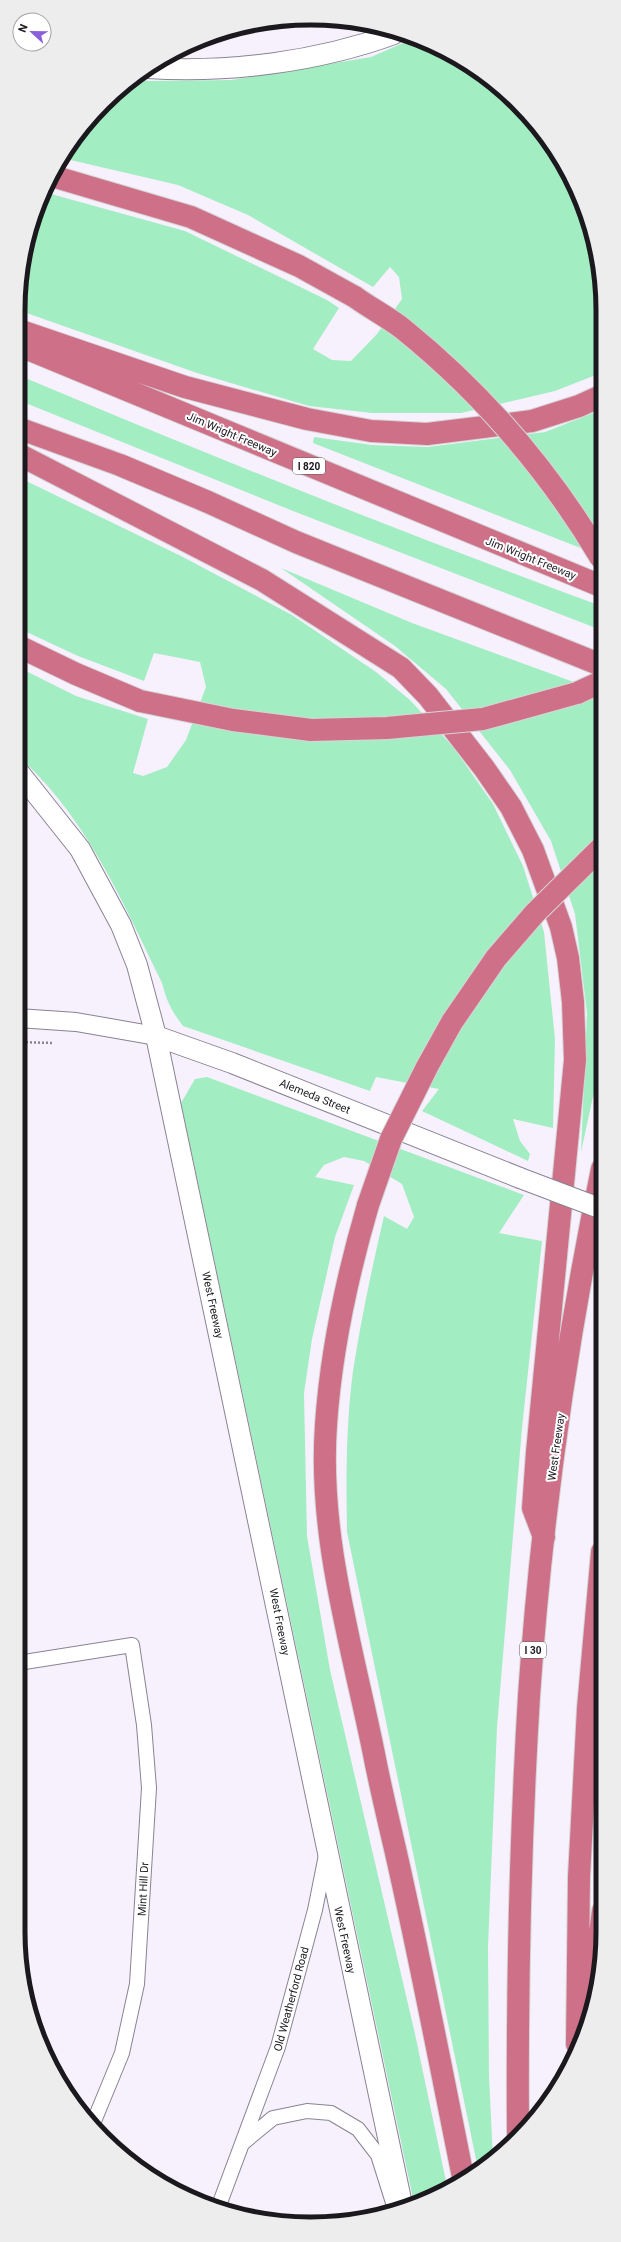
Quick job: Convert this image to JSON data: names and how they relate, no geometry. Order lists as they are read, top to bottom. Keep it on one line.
{"streets":{"highway":["Jim Wright Freeway","I 820","West Freeway","I 30"],"main road":["Alemeda Street"],"street":["Mint Hill Dr","Old Weatherford Road"]},"crossings":[["Alemeda Street","West Freeway"],["West Freeway","Old Weatherford Road"]],"north":"left"}
